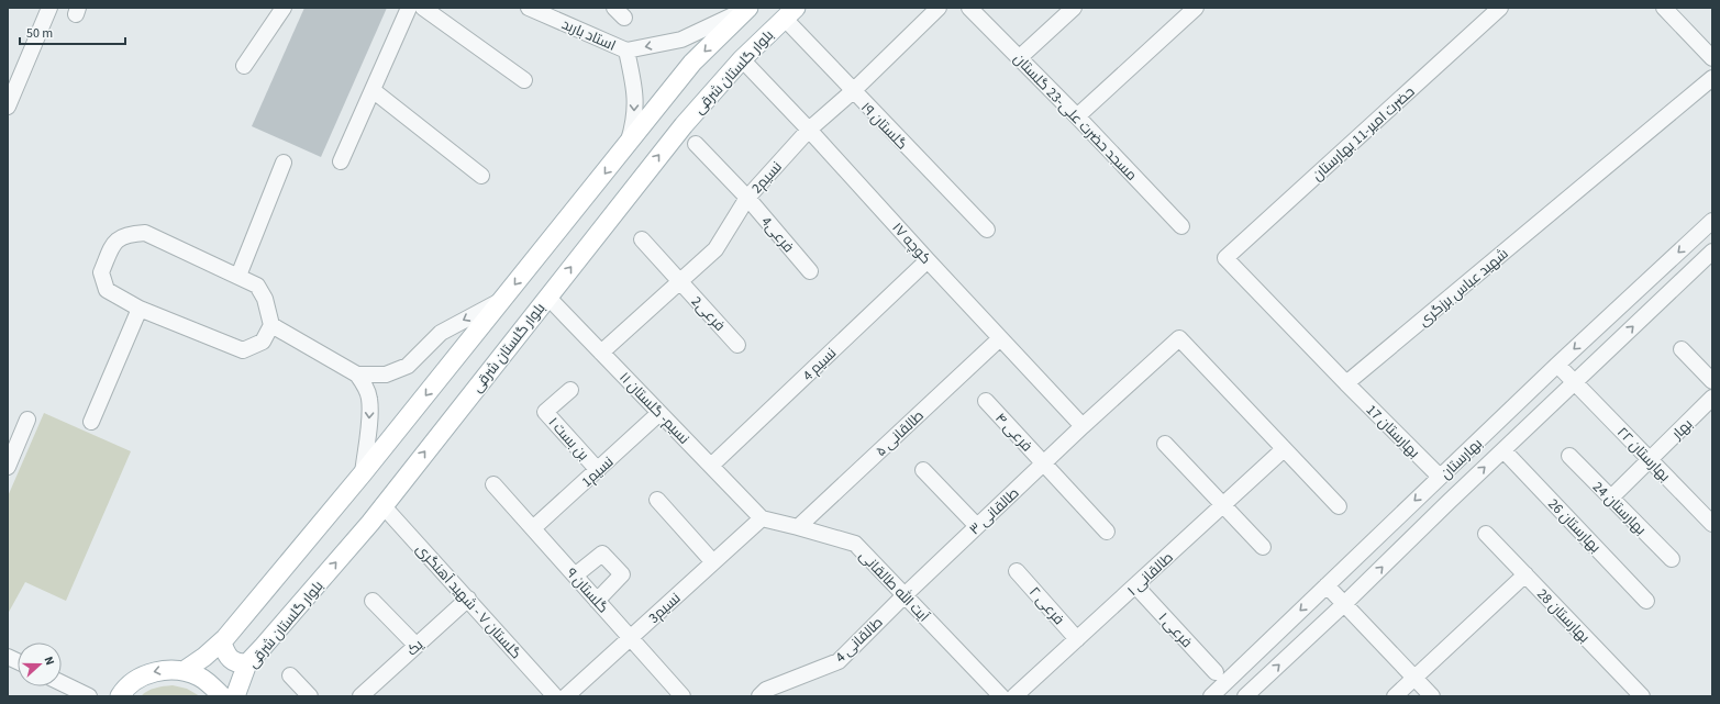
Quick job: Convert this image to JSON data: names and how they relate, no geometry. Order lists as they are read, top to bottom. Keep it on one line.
{"streets":{"main road":["بلوار گلستان شرقی"],"street":["استاد باربد","مسجد حضرت علی-23 گلستان","گلستان ۱۹","حضرت امیر-11 بهارستان","نسیم2","فرعی4","کوچه ۱۷","شهید عباس برزگری","فرعی2","نسیم 4","نسیم- گلستان ۱۱","بهار","بهارستان 17","فرعی ۴","طالقانی ۵","بن بست ۱","بهارستان ۲۲","بهارستان","نسیم1","بهارستان 24","طالقانی ۳","بهارستان 26","طالقانی ۱","آیت الله طالقانی","گلستان ۹","گلستان ۷ - شهید آهنگری","فرعی ۲","نسیم3","بهارستان 28","فرعی ۱","طالقانی 4","یک"]},"crossings":[["بلوار گلستان شرقی","گلستان ۱۹"],["بلوار گلستان شرقی","کوچه ۱۷"],["بلوار گلستان شرقی","نسیم- گلستان ۱۱"],["بلوار گلستان شرقی","گلستان ۷ - شهید آهنگری"],["گلستان ۱۹","نسیم2"],["حضرت امیر-11 بهارستان","شهید عباس برزگری"],["حضرت امیر-11 بهارستان","بهارستان 17"],["نسیم2","فرعی4"],["نسیم2","کوچه ۱۷"],["نسیم2","فرعی2"],["نسیم2","نسیم- گلستان ۱۱"],["کوچه ۱۷","نسیم 4"],["کوچه ۱۷","طالقانی ۵"],["کوچه ۱۷","طالقانی ۳"],["شهید عباس برزگری","بهارستان 17"],["نسیم 4","نسیم- گلستان ۱۱"],["نسیم- گلستان ۱۱","نسیم1"],["نسیم- گلستان ۱۱","آیت الله طالقانی"],["نسیم- گلستان ۱۱","نسیم3"],["بهار","بهارستان ۲۲"],["بهار","بهارستان 24"],["بهارستان 17","بهارستان"],["فرعی ۴","طالقانی ۳"],["طالقانی ۵","آیت الله طالقانی"],["بن بست ۱","نسیم1"],["بهارستان ۲۲","بهارستان"],["بهارستان","بهارستان 26"],["نسیم1","گلستان ۹"],["طالقانی ۳","طالقانی ۱"],["طالقانی ۳","آیت الله طالقانی"],["طالقانی ۳","طالقانی 4"],["طالقانی ۱","فرعی ۲"],["طالقانی ۱","فرعی ۱"],["آیت الله طالقانی","نسیم3"],["آیت الله طالقانی","طالقانی 4"],["گلستان ۹","نسیم3"],["گلستان ۷ - شهید آهنگری","یک"]],"scale_bar":"50 m","north":"right"}
